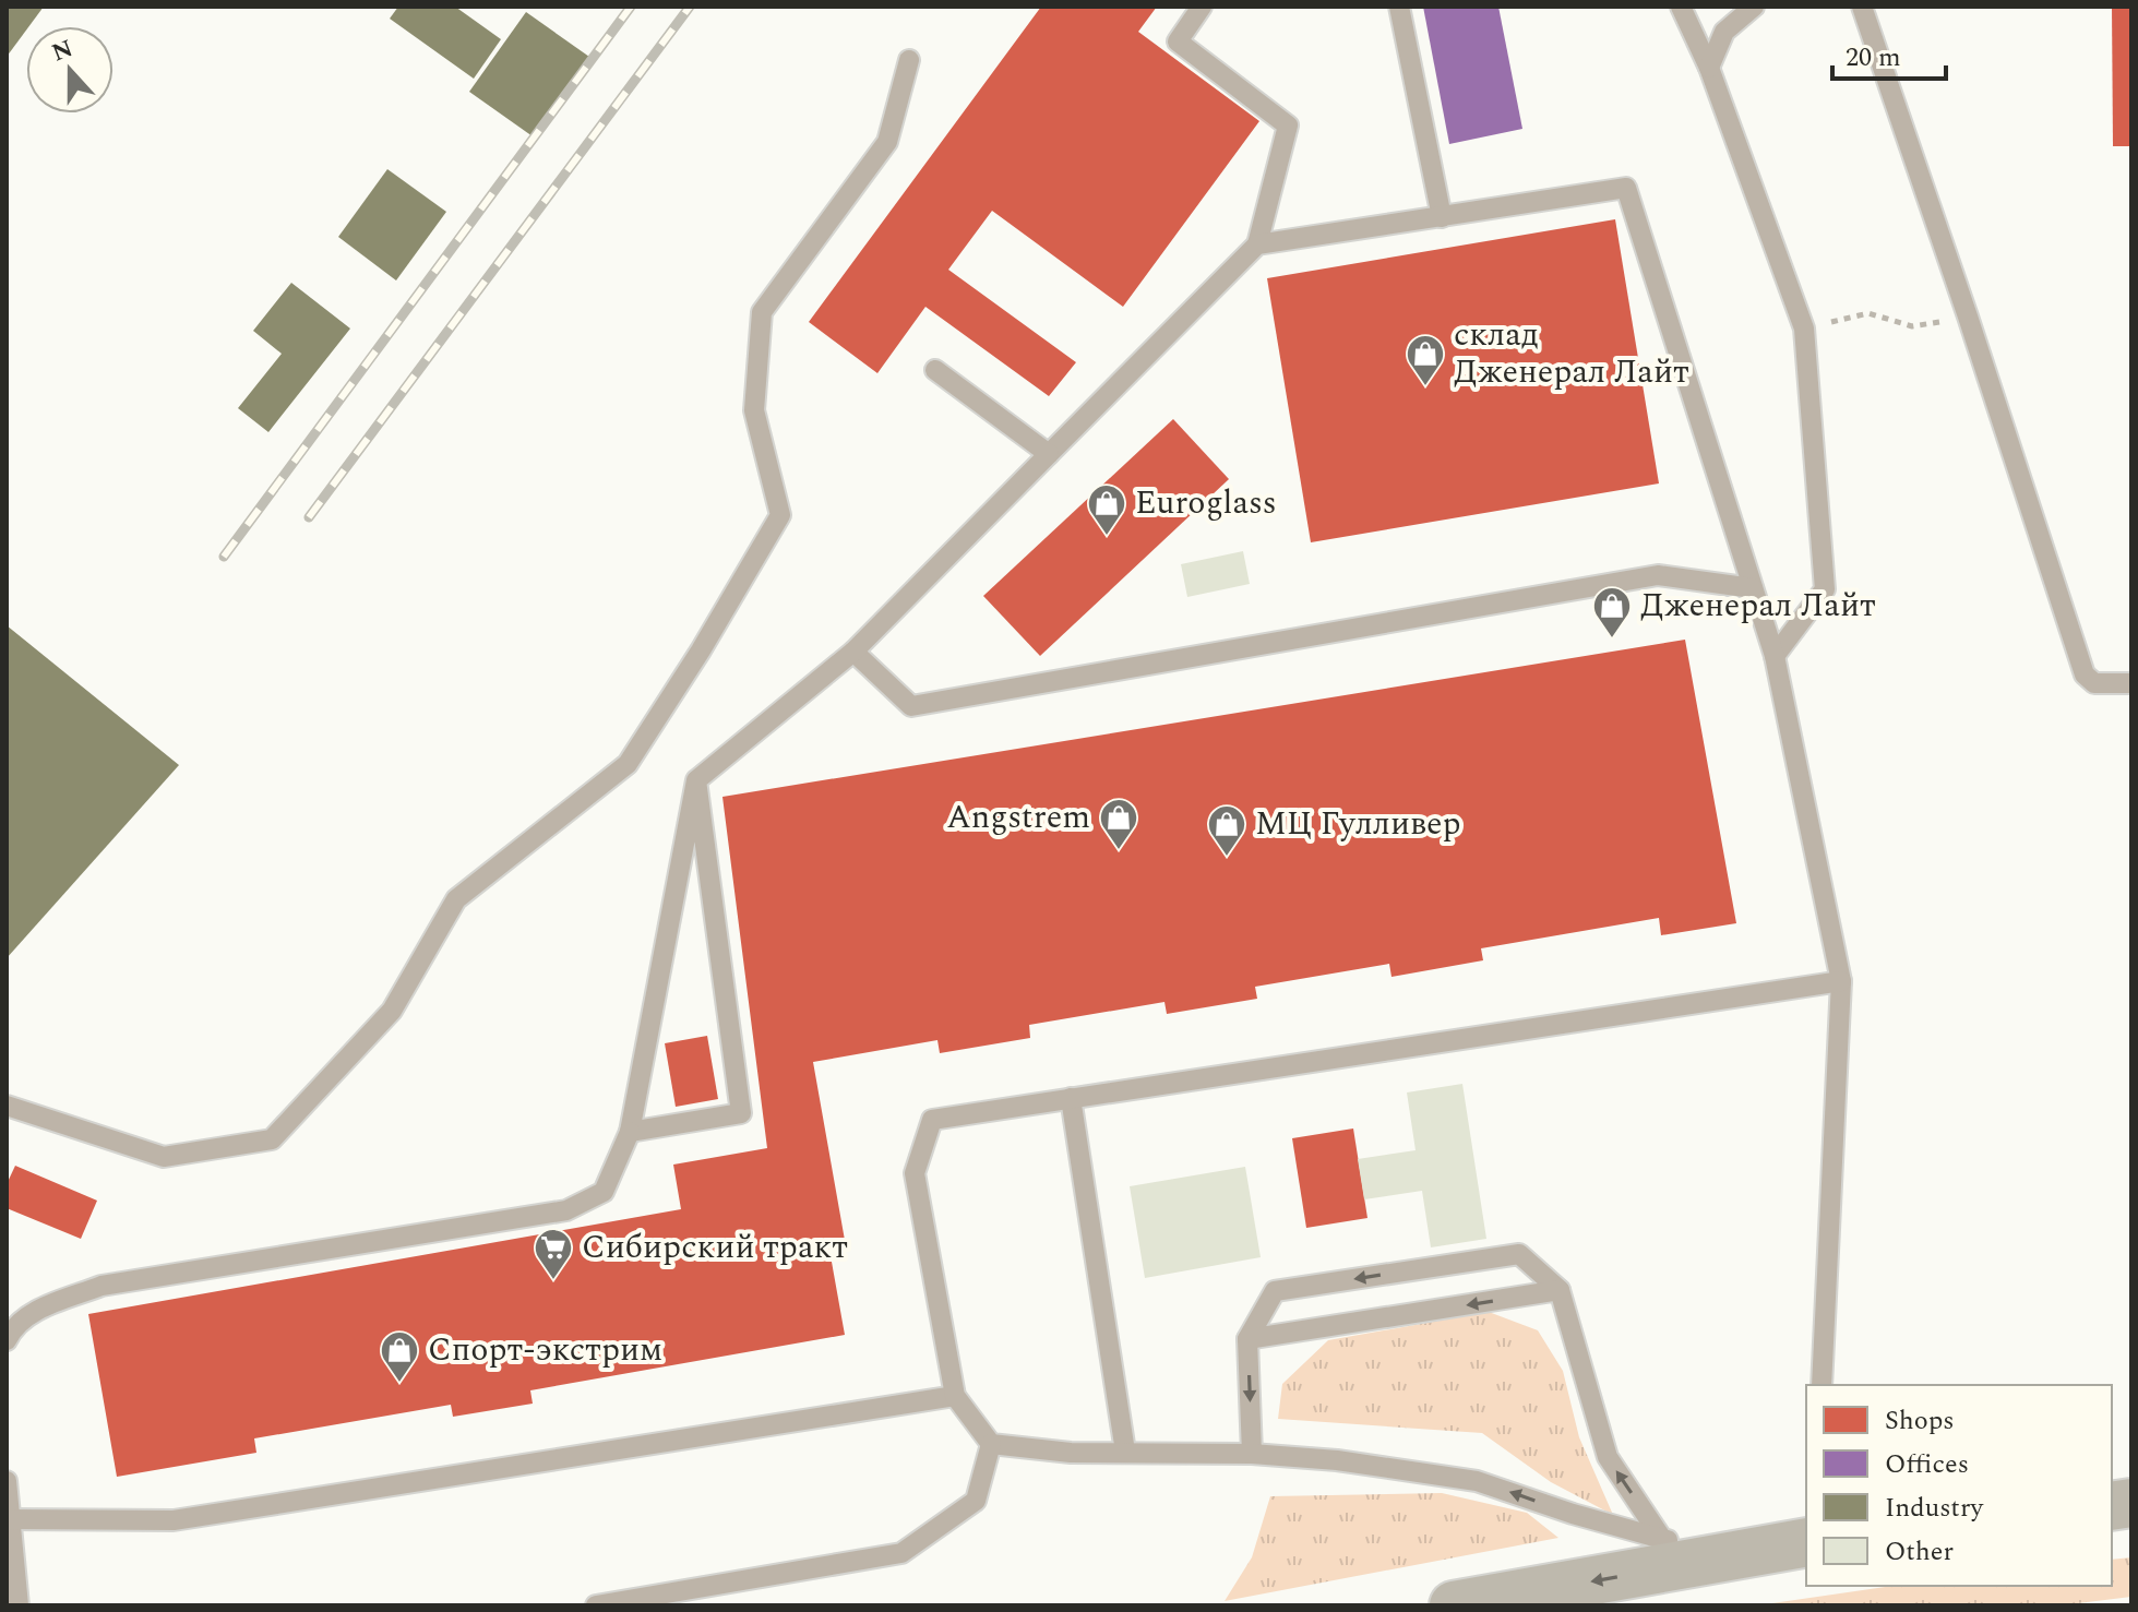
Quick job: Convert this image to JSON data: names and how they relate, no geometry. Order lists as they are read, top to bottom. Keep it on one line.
{"places":{"shop":["склад Дженерал Лайт","Euroglass","Дженерал Лайт","Angstrem","МЦ Гулливер","Спорт-экстрим"],"supermarket":["Сибирский тракт"]},"legend":["Shops","Offices","Industry","Other"],"scale_bar":"20 m","north":"top"}
